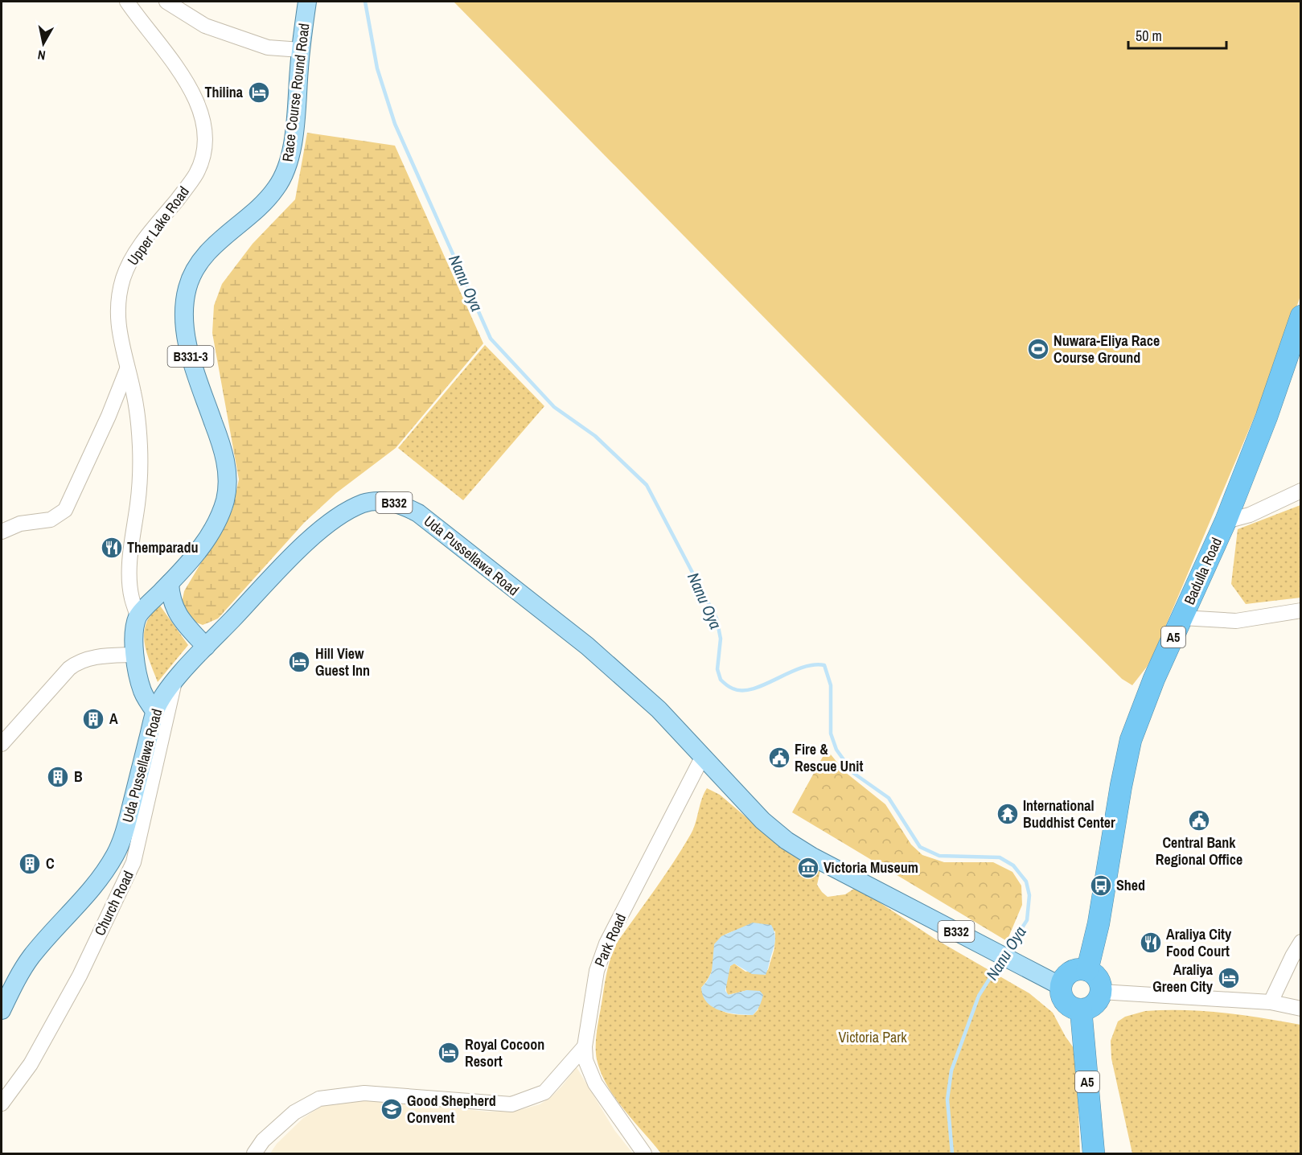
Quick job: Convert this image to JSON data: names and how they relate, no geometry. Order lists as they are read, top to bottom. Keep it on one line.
{"streets":{"highway":["Badulla Road","A5"],"main road":["Race Course Round Road","B331-3","B332","Uda Pussellawa Road"],"street":["Upper Lake Road","Church Road","Park Road"]},"crossings":[["Race Course Round Road","Upper Lake Road"],["Uda Pussellawa Road","Badulla Road"],["Uda Pussellawa Road","A5"],["Uda Pussellawa Road","Church Road"],["Uda Pussellawa Road","Park Road"],["Badulla Road","A5"]],"water":["Nanu Oya"],"parks":["Victoria Park"],"places":{"hotel":["Thilina","Hill View Guest Inn","Araliya Green City","Royal Cocoon Resort"],"sports":["Nuwara-Eliya Race Course Ground"],"restaurant":["Themparadu","Araliya City Food Court"],"building":["A","B","C"],"public building":["Fire & Rescue Unit","Central Bank Regional Office"],"temple":["International Buddhist Center"],"museum":["Victoria Museum"],"bus stop":["Shed"],"school or university":["Good Shepherd Convent"]},"scale_bar":"50 m","north":"bottom"}
